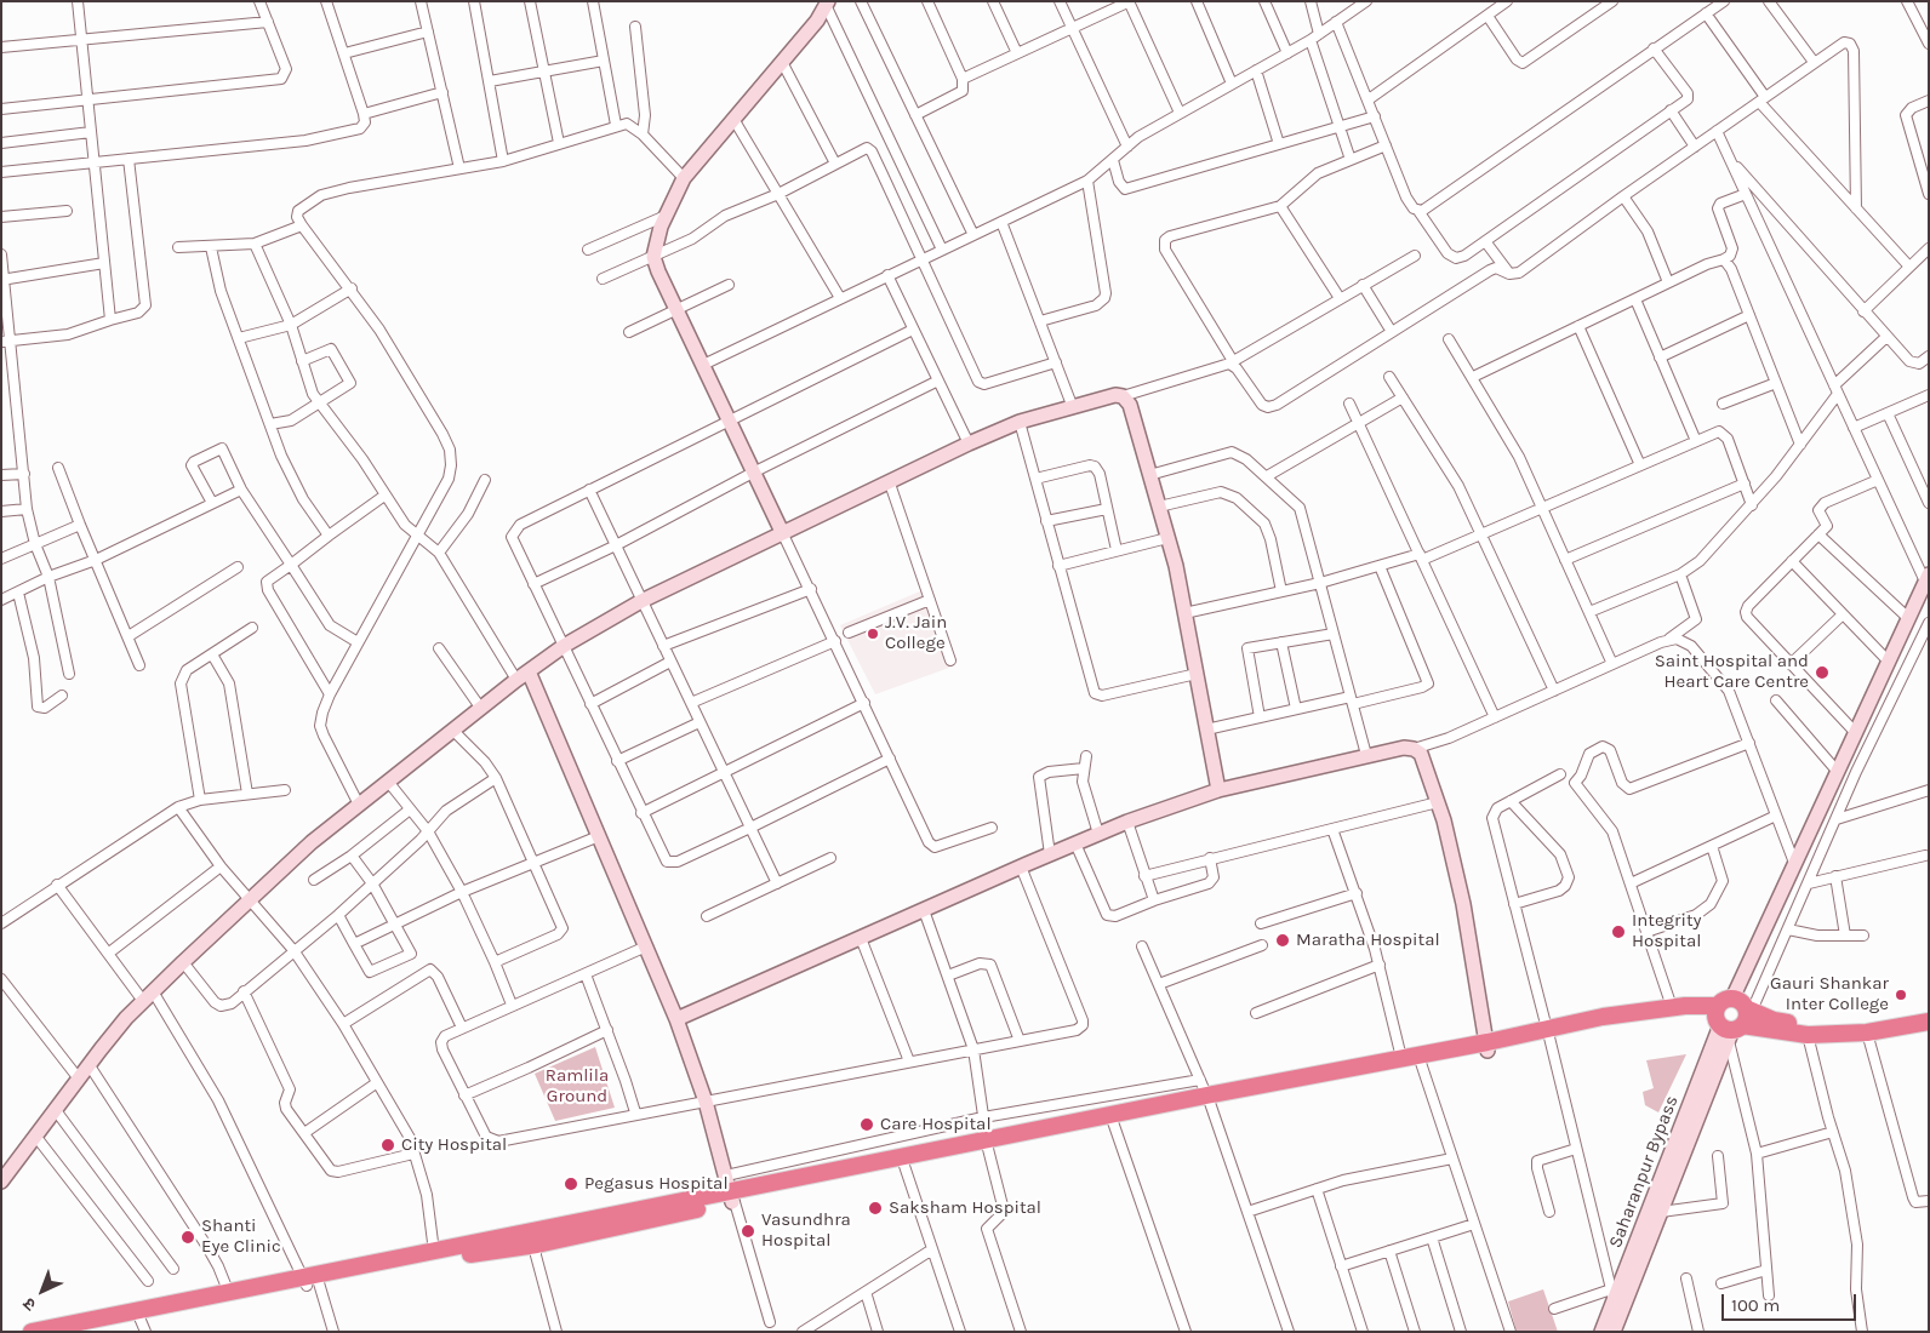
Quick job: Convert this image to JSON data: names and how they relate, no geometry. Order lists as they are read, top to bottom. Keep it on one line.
{"streets":{"street":["Saharanpur Bypass"]},"parks":["Ramlila Ground"],"places":["J.V. Jain College","Saint Hospital and Heart Care Centre","Integrity Hospital","Maratha Hospital","Gauri Shankar Inter College","Care Hospital","City Hospital","Pegasus Hospital","Saksham Hospital","Vasundhra Hospital","Shanti Eye Clinic"],"scale_bar":"100 m","north":"bottom left"}
